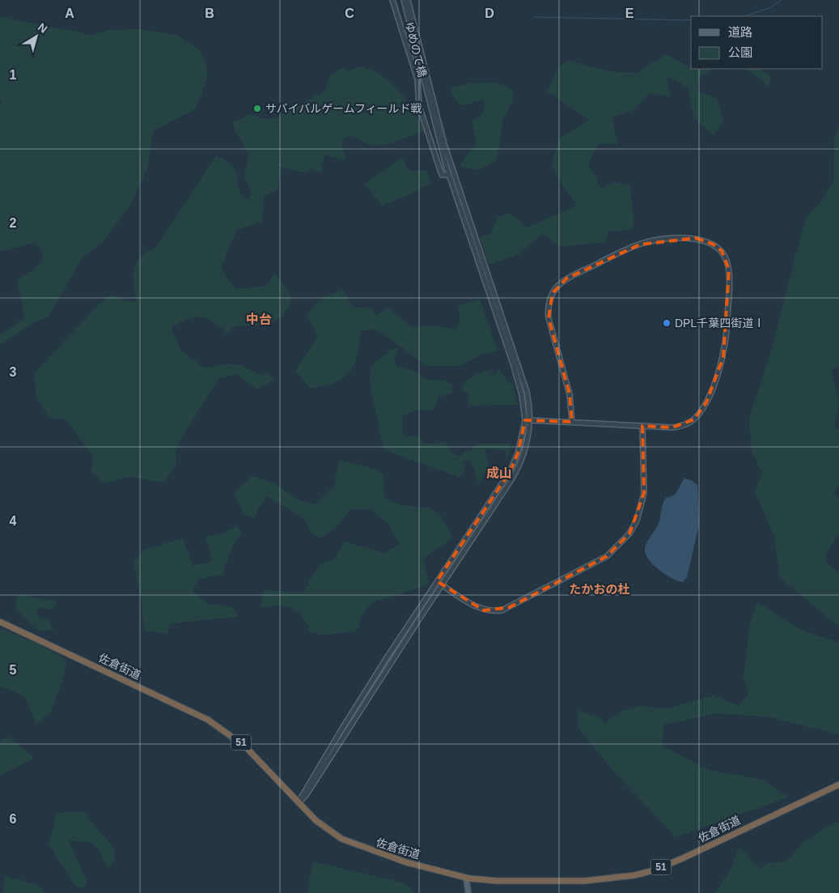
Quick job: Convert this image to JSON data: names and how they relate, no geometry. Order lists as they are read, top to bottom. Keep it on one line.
{"streets":{"highway":["佐倉街道","51"],"street":["ゆめのて橋"]},"districts":["中台","成山","たかおの杜"],"places":["サバイバルゲームフィールド戦","DPL千葉四街道Ⅰ"],"legend":["道路","公園"],"north":"top right","grid":{"columns":["A","B","C","D","E"],"rows":["1","2","3","4","5","6"]}}
